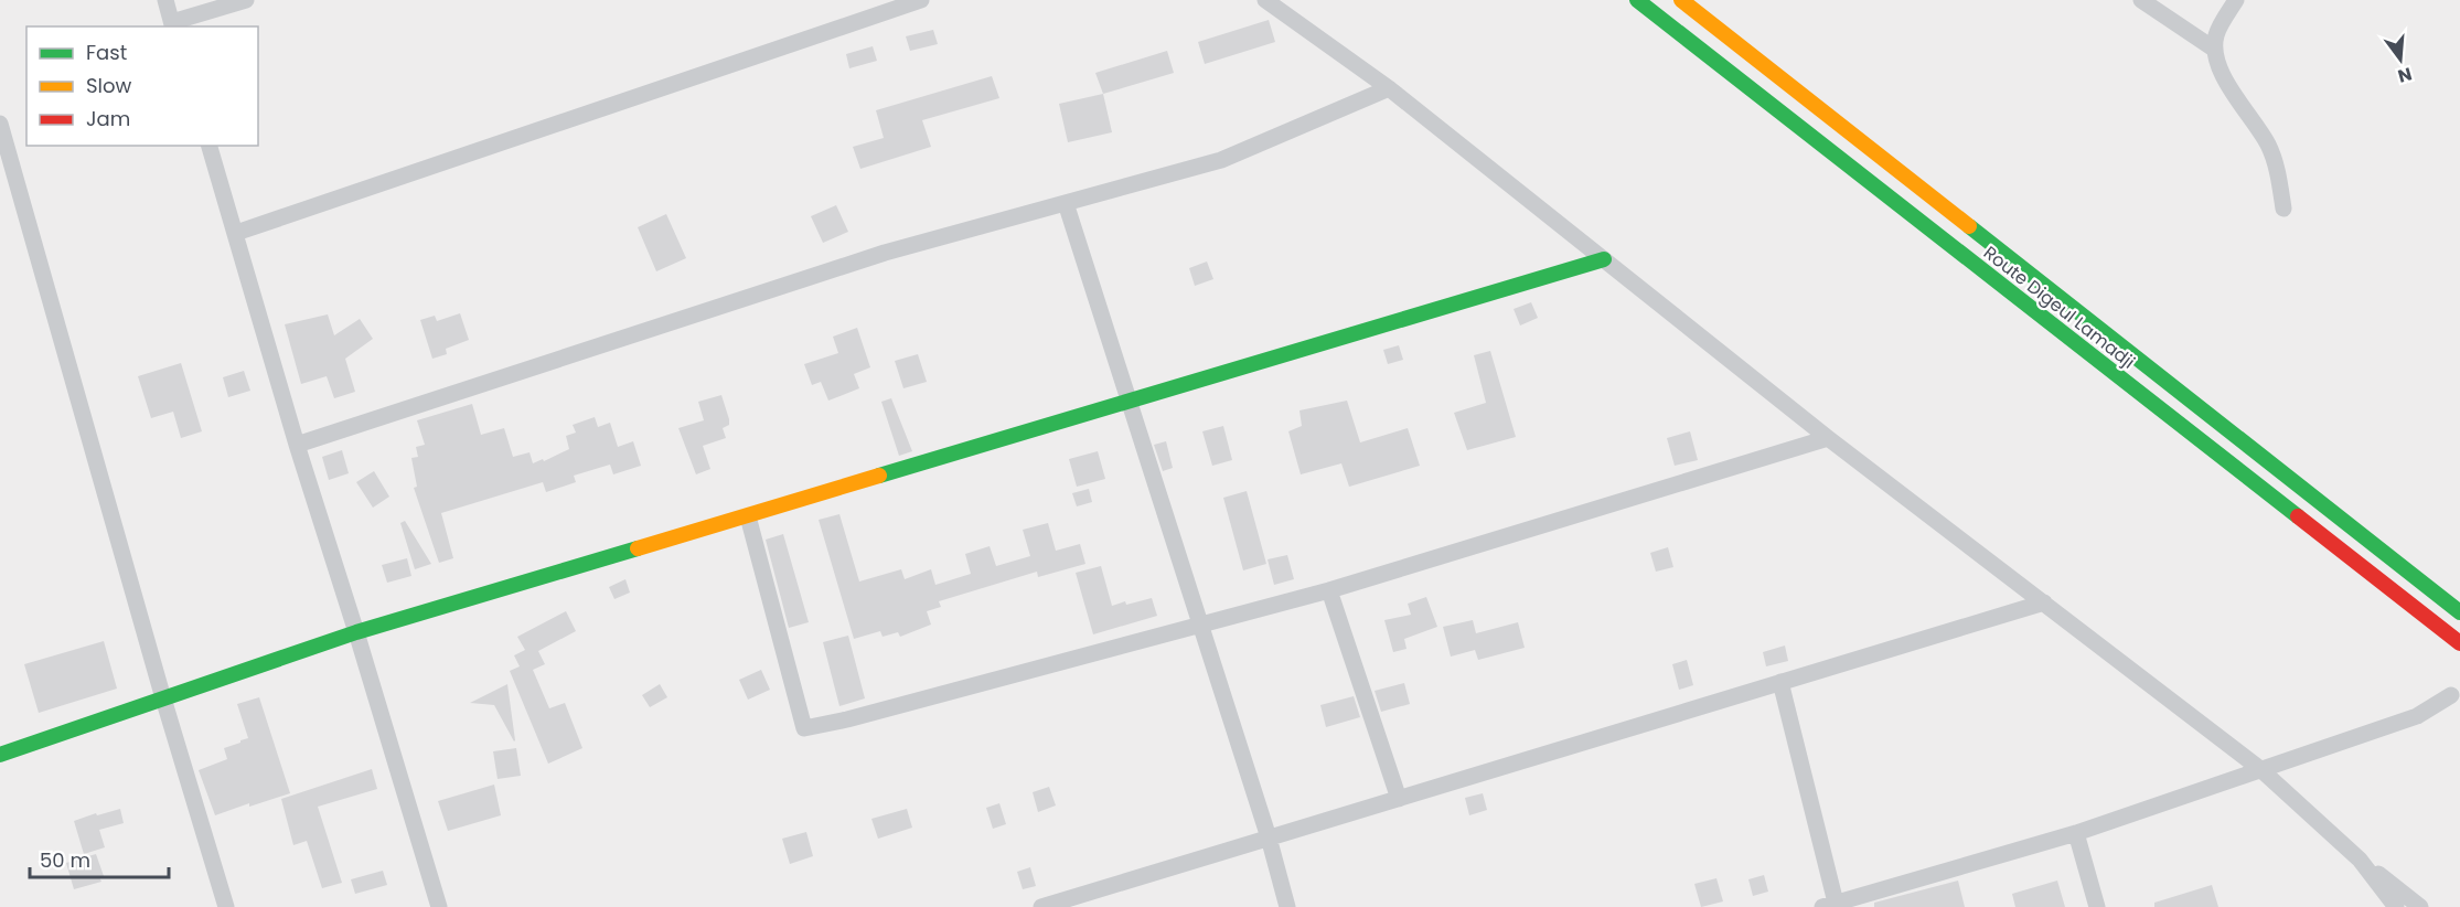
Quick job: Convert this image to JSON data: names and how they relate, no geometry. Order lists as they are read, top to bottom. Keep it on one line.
{"streets":{"main road":["Route Digeul Lamadji"]},"legend":["Fast","Slow","Jam"],"scale_bar":"50 m","north":"bottom"}
